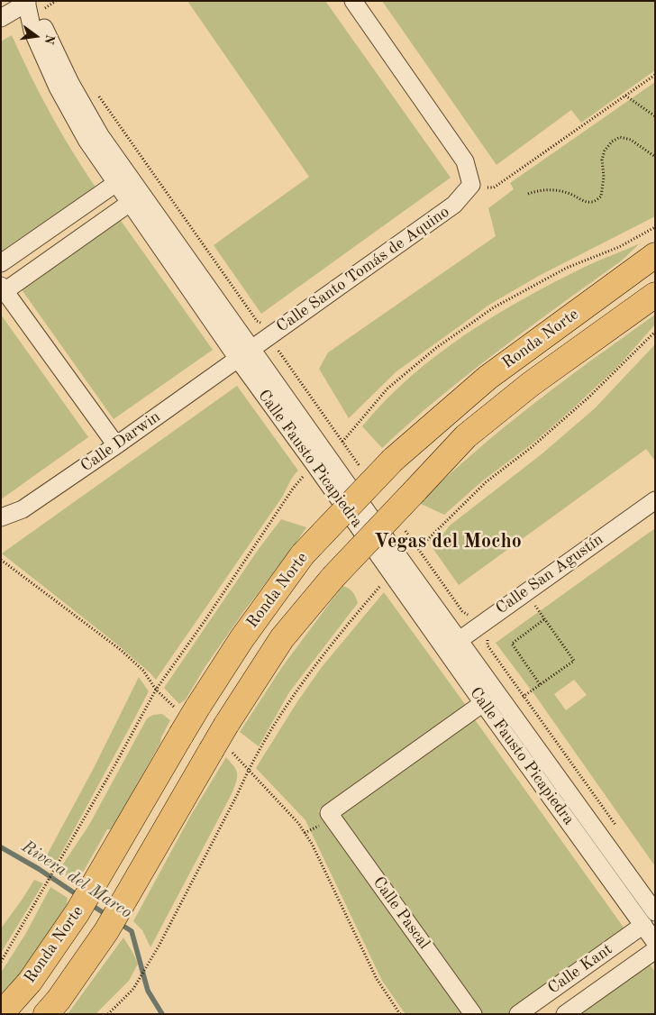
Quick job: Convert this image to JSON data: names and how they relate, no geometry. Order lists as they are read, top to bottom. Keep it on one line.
{"streets":{"highway":["Ronda Norte"],"street":["Calle Santo Tomás de Aquino","Calle Darwin","Calle Fausto Picapiedra","Calle San Agustín","Calle Pascal","Calle Kant"]},"crossings":[["Calle Santo Tomás de Aquino","Calle Darwin"],["Calle Santo Tomás de Aquino","Calle Fausto Picapiedra"],["Calle Darwin","Calle Fausto Picapiedra"],["Calle Fausto Picapiedra","Calle San Agustín"],["Calle Fausto Picapiedra","Calle Pascal"],["Calle Fausto Picapiedra","Calle Kant"]],"districts":["Vegas del Mocho"],"water":["Rivera del Marco"],"north":"right"}
